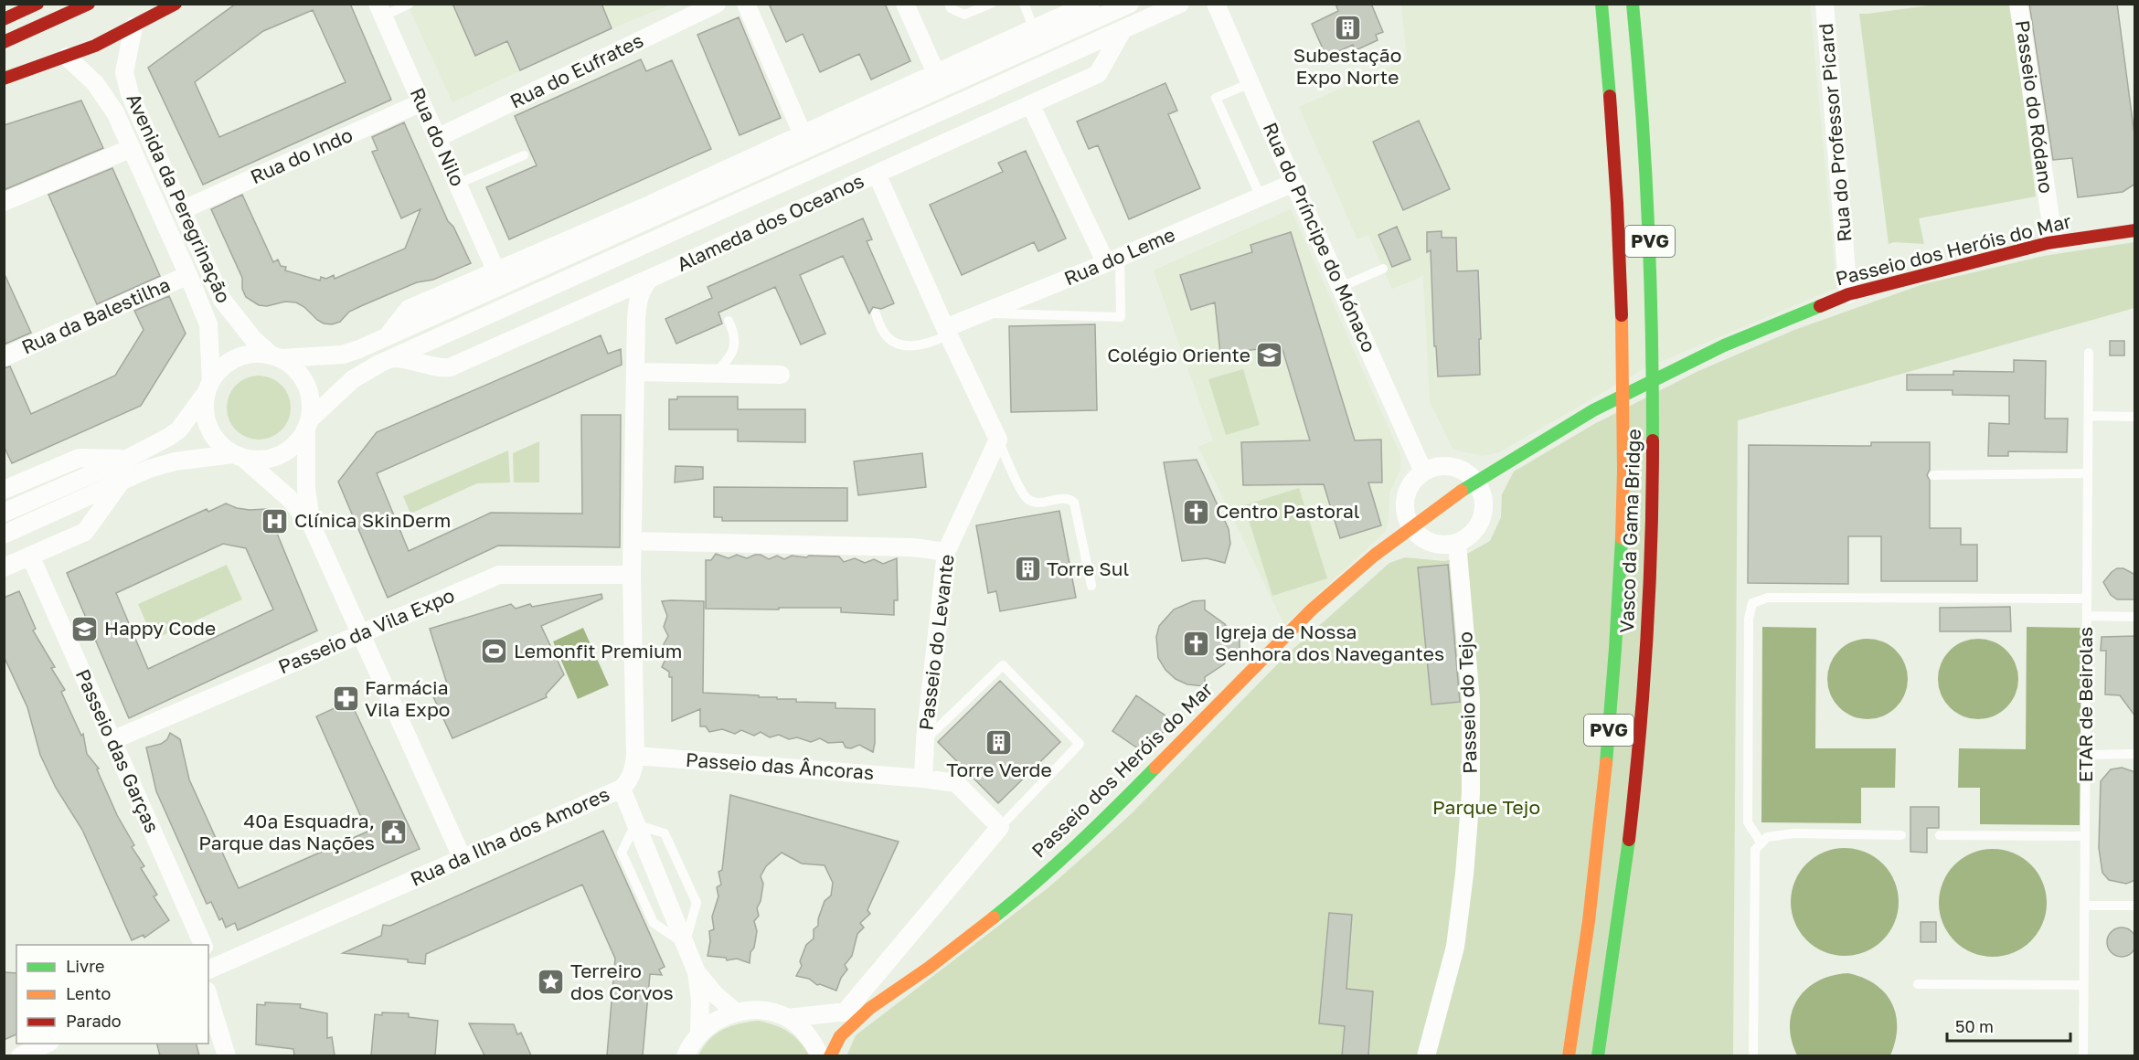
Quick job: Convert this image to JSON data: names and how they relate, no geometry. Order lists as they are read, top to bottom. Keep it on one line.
{"streets":{"main road":["PVG","Passeio dos Heróis do Mar","Vasco da Gama Bridge"],"street":["Rua do Eufrates","Passeio do Ródano","Rua do Professor Picard","Rua do Nilo","Rua do Indo","Avenida da Peregrinação","Alameda dos Oceanos","Rua do Príncipe do Mónaco","Rua do Leme","Rua da Balestilha","Passeio da Vila Expo","Passeio do Levante","Passeio do Tejo","Passeio das Garças","Passeio das Âncoras","Rua da Ilha dos Amores"],"lane":["ETAR de Beirolas"]},"crossings":[["Rua do Eufrates","Rua do Nilo"],["Passeio do Ródano","Passeio dos Heróis do Mar"],["Rua do Professor Picard","Passeio dos Heróis do Mar"],["Rua do Nilo","Rua do Indo"],["Rua do Indo","Avenida da Peregrinação"],["Avenida da Peregrinação","Alameda dos Oceanos"],["Avenida da Peregrinação","Rua da Balestilha"],["Alameda dos Oceanos","Rua da Ilha dos Amores"],["Rua do Príncipe do Mónaco","Rua do Leme"],["Passeio da Vila Expo","Passeio das Garças"],["Passeio da Vila Expo","Rua da Ilha dos Amores"],["Passeio do Levante","Passeio das Âncoras"],["Passeio das Âncoras","Rua da Ilha dos Amores"]],"parks":["Parque Tejo"],"places":{"building":["Subestação Expo Norte","Torre Sul","Torre Verde"],"school or university":["Colégio Oriente","Happy Code"],"church":["Centro Pastoral","Igreja de Nossa Senhora dos Navegantes"],"hospital":["Clínica SkinDerm"],"sports":["Lemonfit Premium"],"pharmacy":["Farmácia Vila Expo"],"public building":["40ª Esquadra, Parque das Nações"],"place":["Terreiro dos Corvos"]},"legend":["Livre","Lento","Parado"],"scale_bar":"50 m"}
